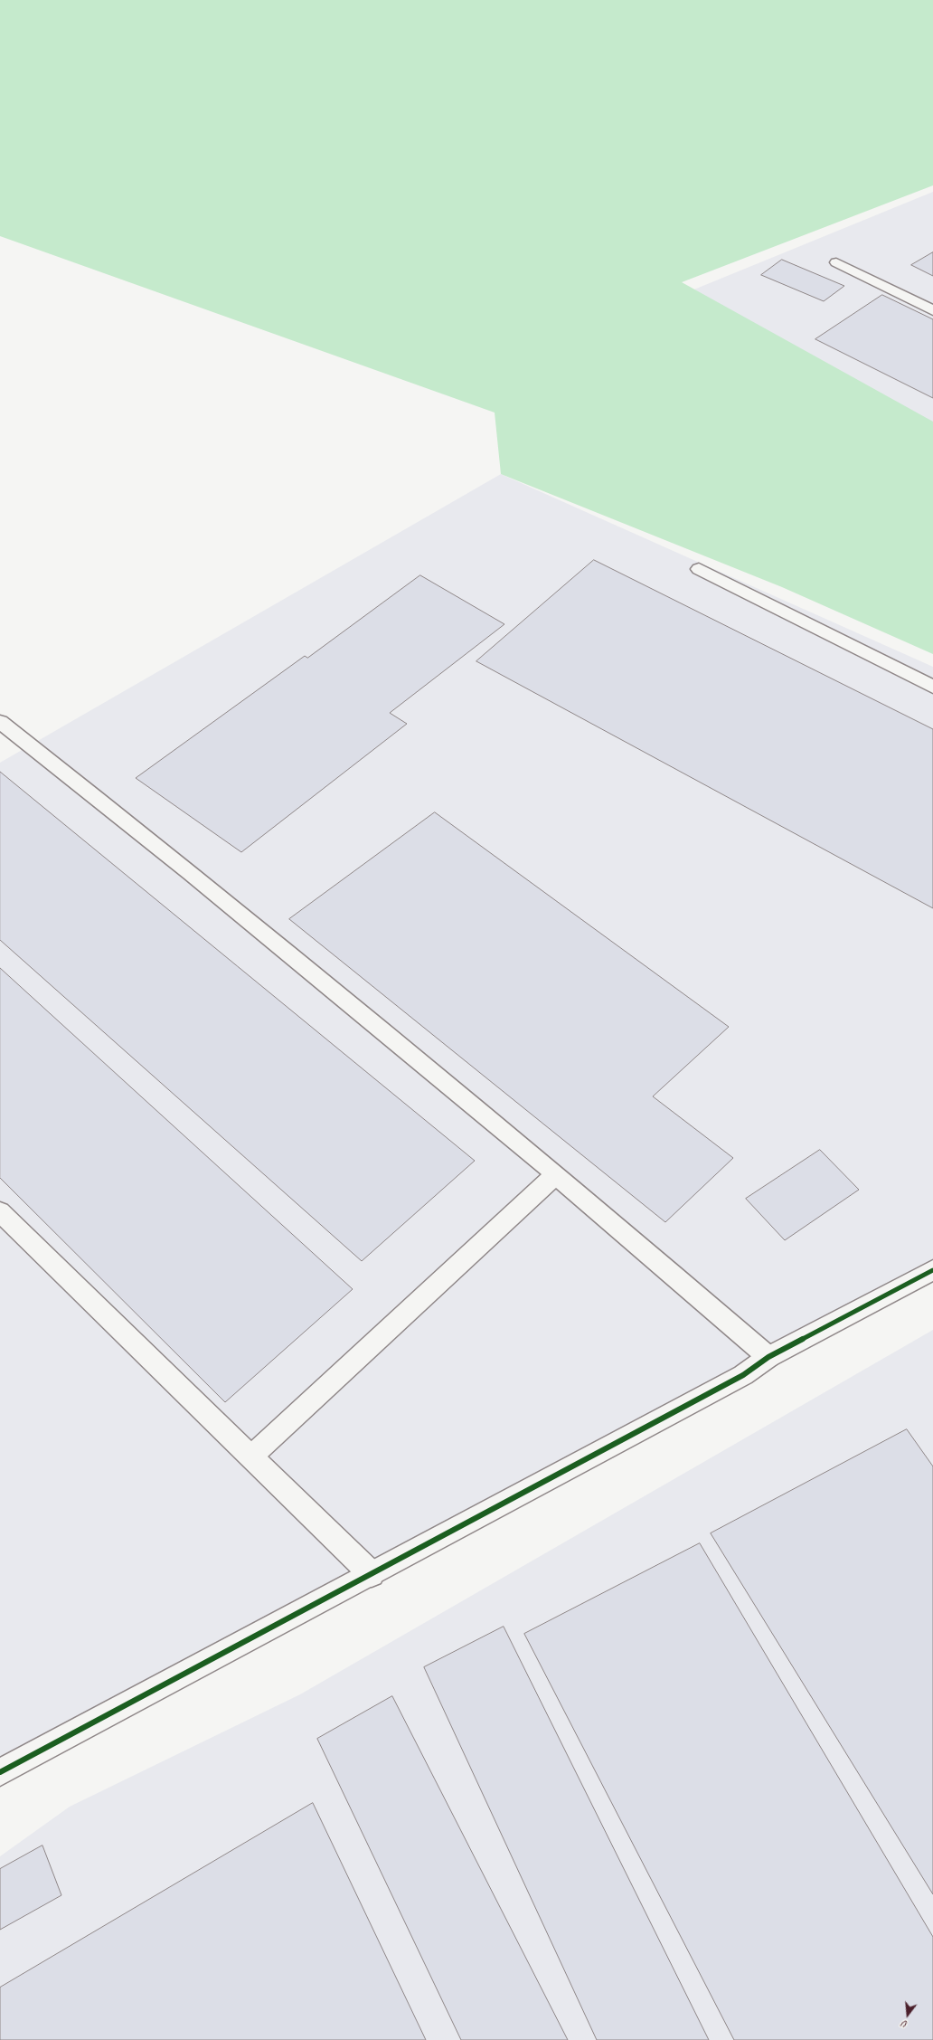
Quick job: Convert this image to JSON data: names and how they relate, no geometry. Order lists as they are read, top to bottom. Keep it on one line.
{"north":"bottom"}
